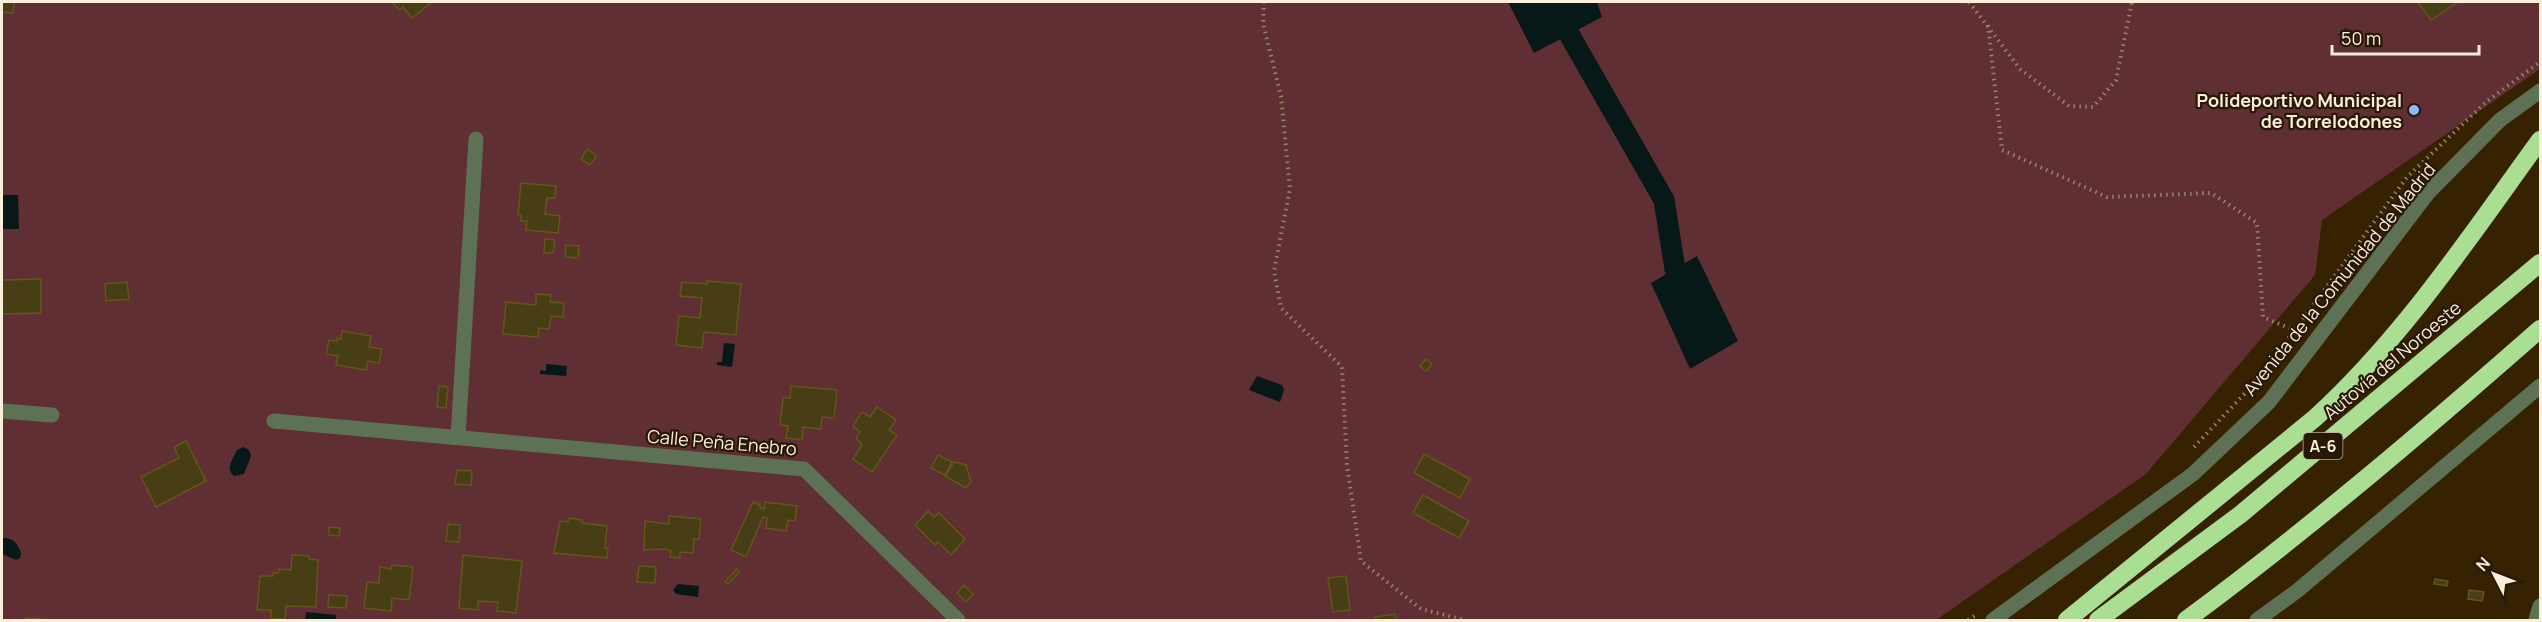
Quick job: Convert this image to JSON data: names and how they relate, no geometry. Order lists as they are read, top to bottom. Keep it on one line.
{"streets":{"highway":["Autovía del Noroeste","A-6"],"street":["Avenida de la Comunidad de Madrid","Calle Peña Enebro"]},"places":["Polideportivo Municipal de Torrelodones"],"scale_bar":"50 m","north":"top left"}
